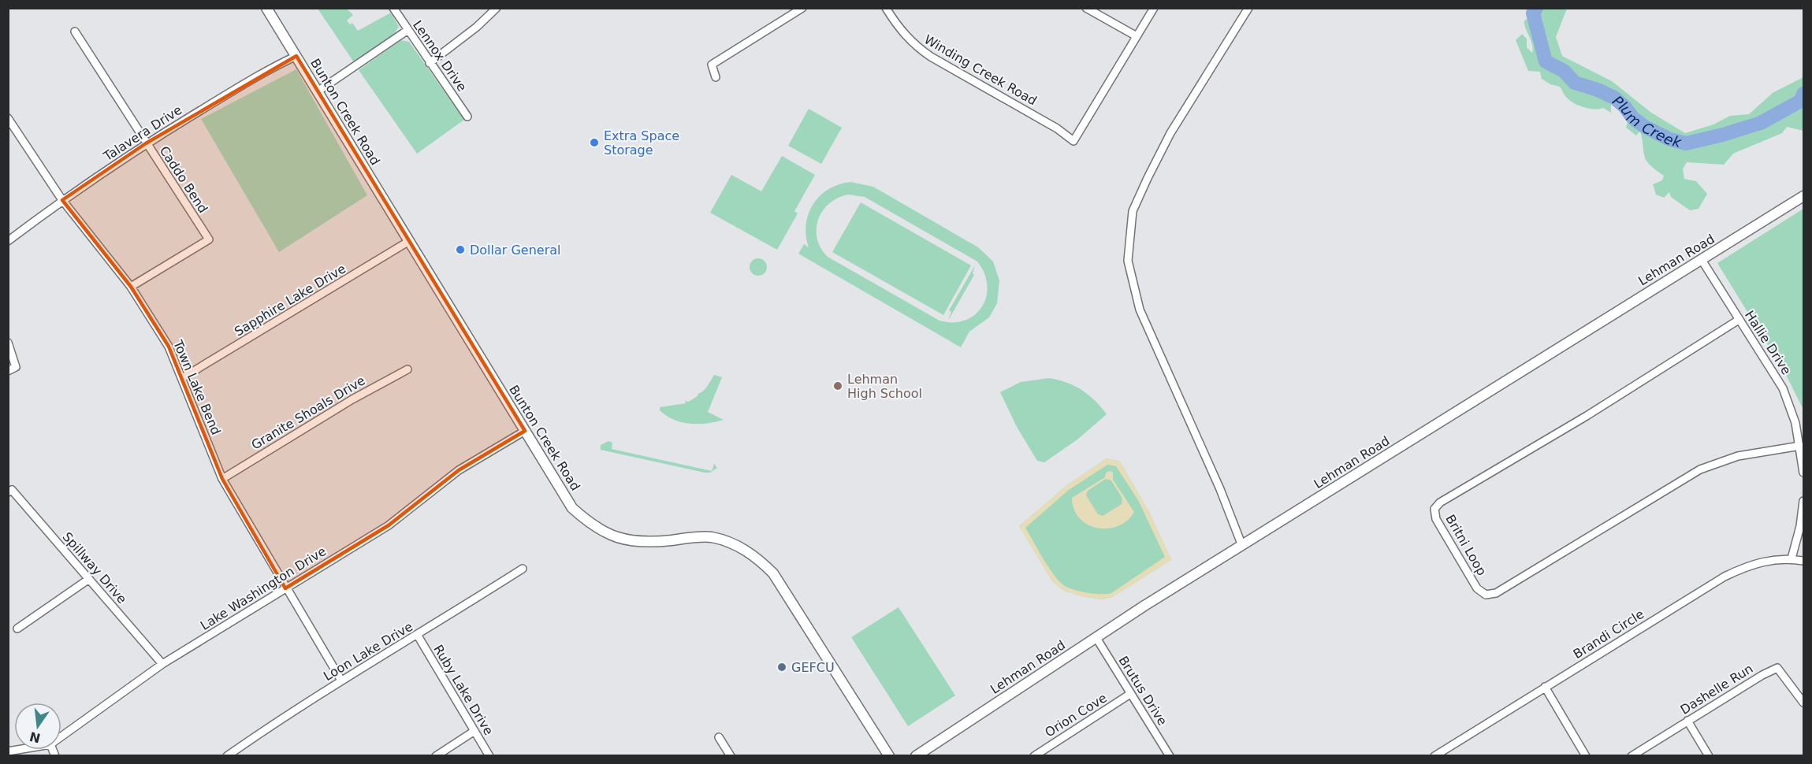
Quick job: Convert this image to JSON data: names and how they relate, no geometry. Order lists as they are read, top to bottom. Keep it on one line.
{"streets":{"street":["Lennox Drive","Winding Creek Road","Bunton Creek Road","Talavera Drive","Caddo Bend","Lehman Road","Sapphire Lake Drive","Hallie Drive","Town Lake Bend","Granite Shoals Drive","Britni Loop","Spillway Drive","Lake Washington Drive","Brandi Circle","Loon Lake Drive","Dashelle Run","Ruby Lake Drive","Brutus Drive","Orion Cove"]},"crossings":[["Bunton Creek Road","Talavera Drive"],["Bunton Creek Road","Sapphire Lake Drive"],["Bunton Creek Road","Lake Washington Drive"],["Talavera Drive","Caddo Bend"],["Talavera Drive","Town Lake Bend"],["Caddo Bend","Town Lake Bend"],["Lehman Road","Hallie Drive"],["Lehman Road","Brutus Drive"],["Sapphire Lake Drive","Town Lake Bend"],["Hallie Drive","Britni Loop"],["Town Lake Bend","Granite Shoals Drive"],["Town Lake Bend","Lake Washington Drive"],["Town Lake Bend","Loon Lake Drive"],["Spillway Drive","Lake Washington Drive"],["Loon Lake Drive","Ruby Lake Drive"],["Brutus Drive","Orion Cove"]],"water":["Plum Creek"],"places":["Extra Space Storage","Dollar General","Lehman High School","GEFCU"],"north":"bottom"}
